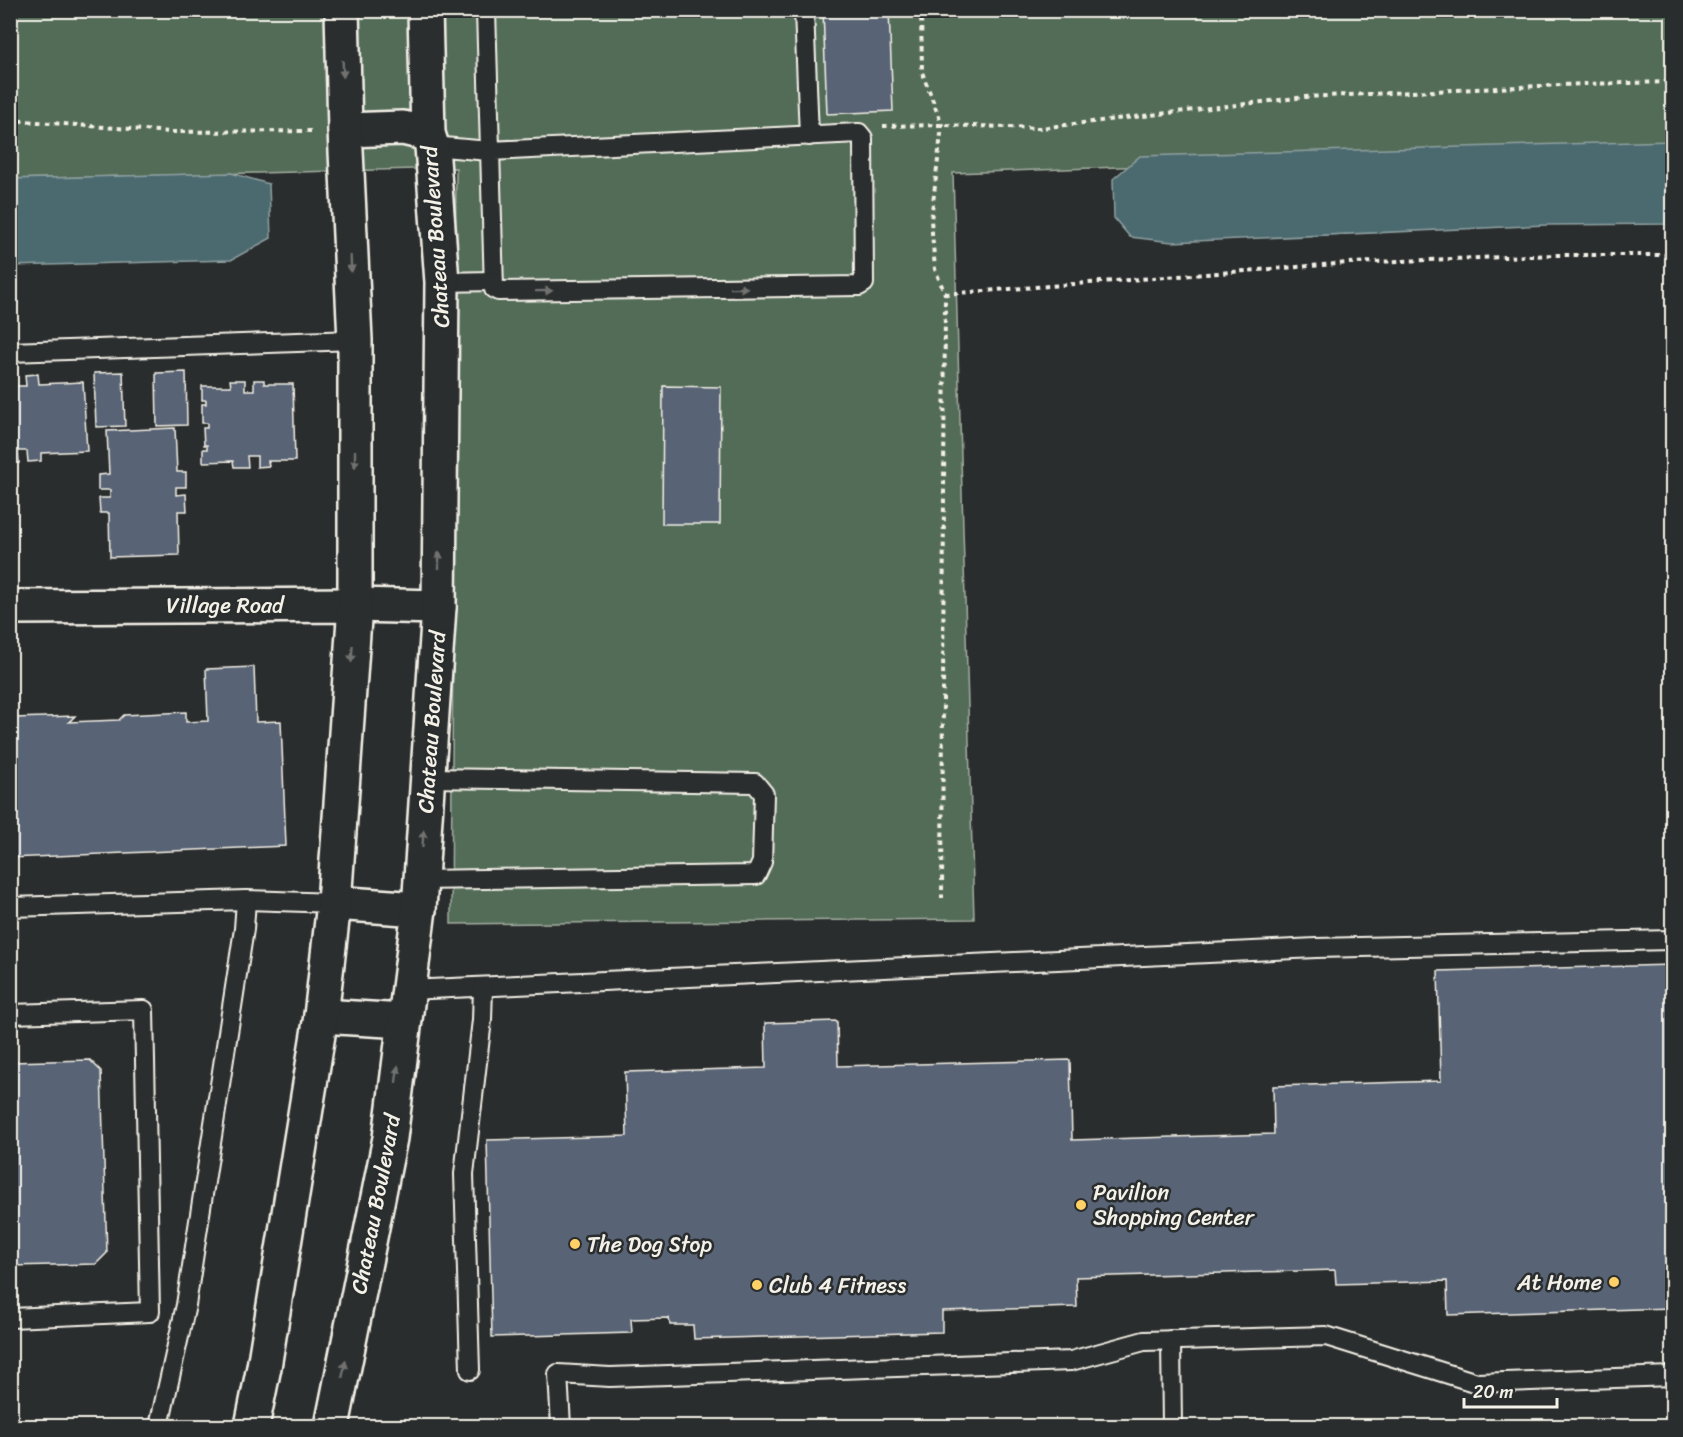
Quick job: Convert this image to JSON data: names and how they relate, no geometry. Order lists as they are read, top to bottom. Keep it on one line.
{"streets":{"street":["Chateau Boulevard","Village Road"]},"crossings":[["Chateau Boulevard","Village Road"]],"places":["Pavilion Shopping Center","The Dog Stop","At Home","Club 4 Fitness"],"scale_bar":"20 m"}
